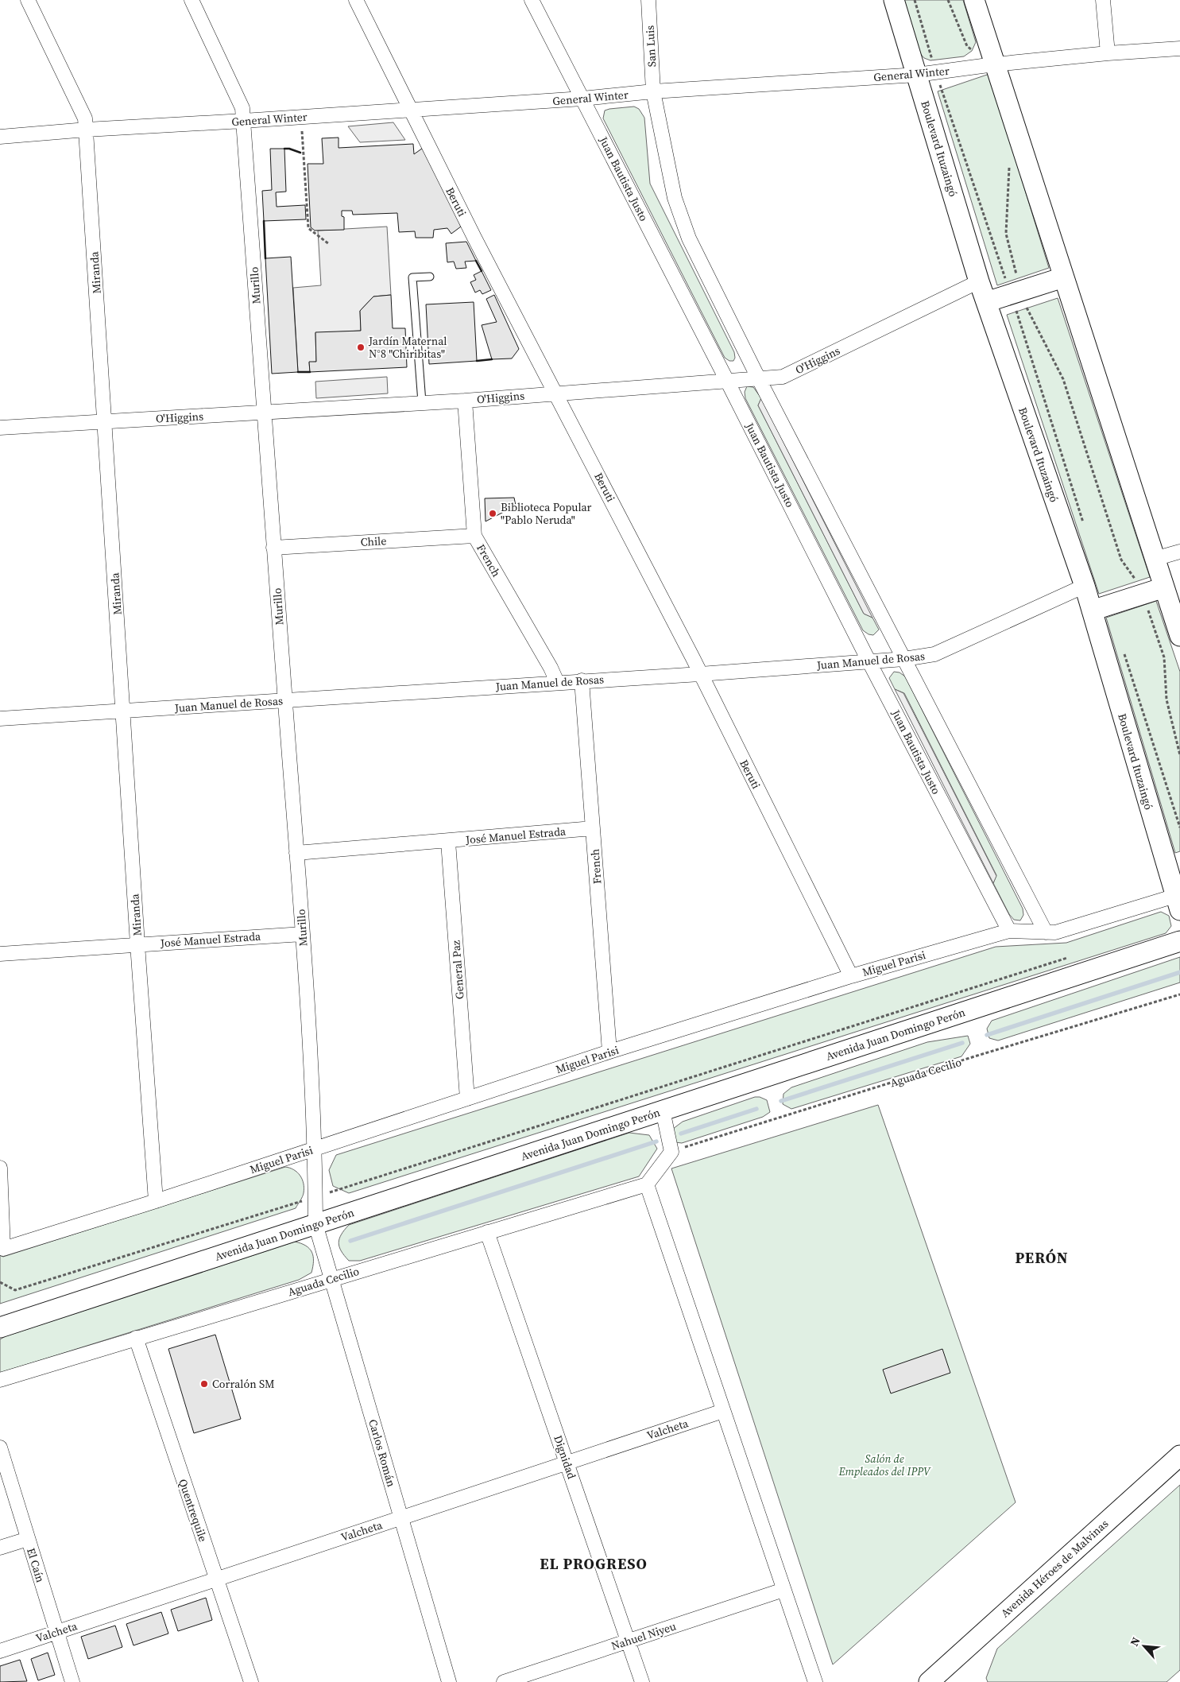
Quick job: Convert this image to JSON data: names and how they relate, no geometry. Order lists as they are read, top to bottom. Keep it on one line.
{"streets":{"main road":["Boulevard Ituzaingó","Avenida Juan Domingo Perón","Avenida Héroes de Malvinas"],"street":["San Luis","General Winter","Juan Bautista Justo","Beruti","Miranda","Murillo","O'Higgins","Chile","French","Juan Manuel de Rosas","José Manuel Estrada","Miguel Parisi","General Paz","Aguada Cecilio","Valcheta","Carlos Román","Dignidad","Quentrequile","El Caín","Nahuel Niyeu"]},"crossings":[["San Luis","General Winter"],["General Winter","Boulevard Ituzaingó"],["General Winter","Juan Bautista Justo"],["General Winter","Beruti"],["General Winter","Miranda"],["General Winter","Murillo"],["Boulevard Ituzaingó","O'Higgins"],["Boulevard Ituzaingó","Juan Manuel de Rosas"],["Boulevard Ituzaingó","Miguel Parisi"],["Juan Bautista Justo","O'Higgins"],["Juan Bautista Justo","Juan Manuel de Rosas"],["Juan Bautista Justo","Miguel Parisi"],["Beruti","O'Higgins"],["Beruti","Juan Manuel de Rosas"],["Beruti","Miguel Parisi"],["Miranda","O'Higgins"],["Miranda","Juan Manuel de Rosas"],["Miranda","José Manuel Estrada"],["Miranda","Miguel Parisi"],["Murillo","O'Higgins"],["Murillo","Chile"],["Murillo","Juan Manuel de Rosas"],["Murillo","José Manuel Estrada"],["Murillo","Miguel Parisi"],["Murillo","Avenida Juan Domingo Perón"],["Murillo","Carlos Román"],["O'Higgins","French"],["Chile","French"],["French","Juan Manuel de Rosas"],["French","José Manuel Estrada"],["French","Miguel Parisi"],["José Manuel Estrada","General Paz"],["Miguel Parisi","General Paz"],["Avenida Juan Domingo Perón","Carlos Román"],["Aguada Cecilio","Carlos Román"],["Aguada Cecilio","Dignidad"],["Aguada Cecilio","Quentrequile"],["Valcheta","Carlos Román"],["Valcheta","Dignidad"],["Valcheta","Quentrequile"],["Valcheta","El Caín"],["Dignidad","Nahuel Niyeu"]],"districts":["PERÓN","EL PROGRESO"],"parks":["Salón de Empleados del IPPV"],"places":["Jardín Maternal N°8 \"Chiribitas\"","Biblioteca Popular \"Pablo Neruda\"","Corralón SM"],"north":"top left"}
